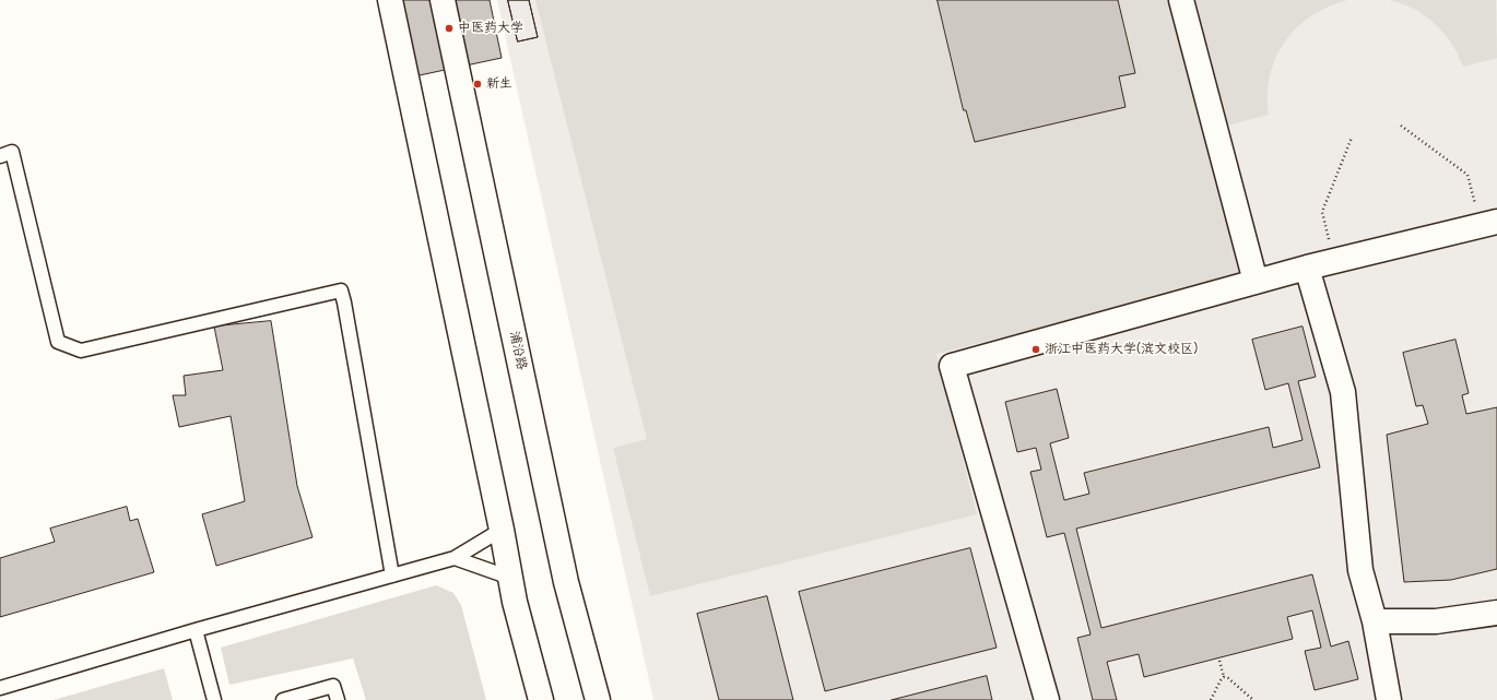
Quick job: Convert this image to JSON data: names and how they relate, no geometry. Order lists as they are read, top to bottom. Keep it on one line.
{"streets":{"street":["浦沿路"]},"places":["中医药大学","新生","浙江中医药大学(滨文校区)"]}
